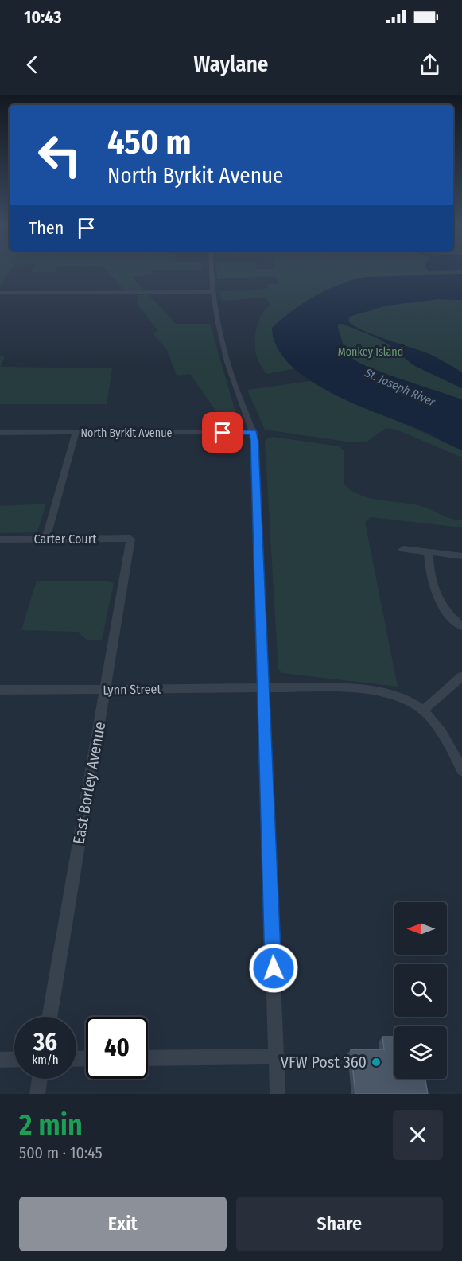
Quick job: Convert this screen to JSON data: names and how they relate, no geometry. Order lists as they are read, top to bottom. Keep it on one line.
{"streets":{"street":["North Byrkit Avenue","Carter Court","Lynn Street","East Borley Avenue"]},"crossings":[["Carter Court","East Borley Avenue"],["Lynn Street","East Borley Avenue"]],"water":["St. Joseph River"],"parks":["Monkey Island"],"places":["VFW Post 360"],"north":"left","page":{"status":"10:43","header":"Waylane","turn":["450 m","North Byrkit Avenue"],"then":"Then","speed":"36 km/h","limit":"40","heading":["2 min","500 m · 10:45"],"buttons":["Exit","Share"]}}
